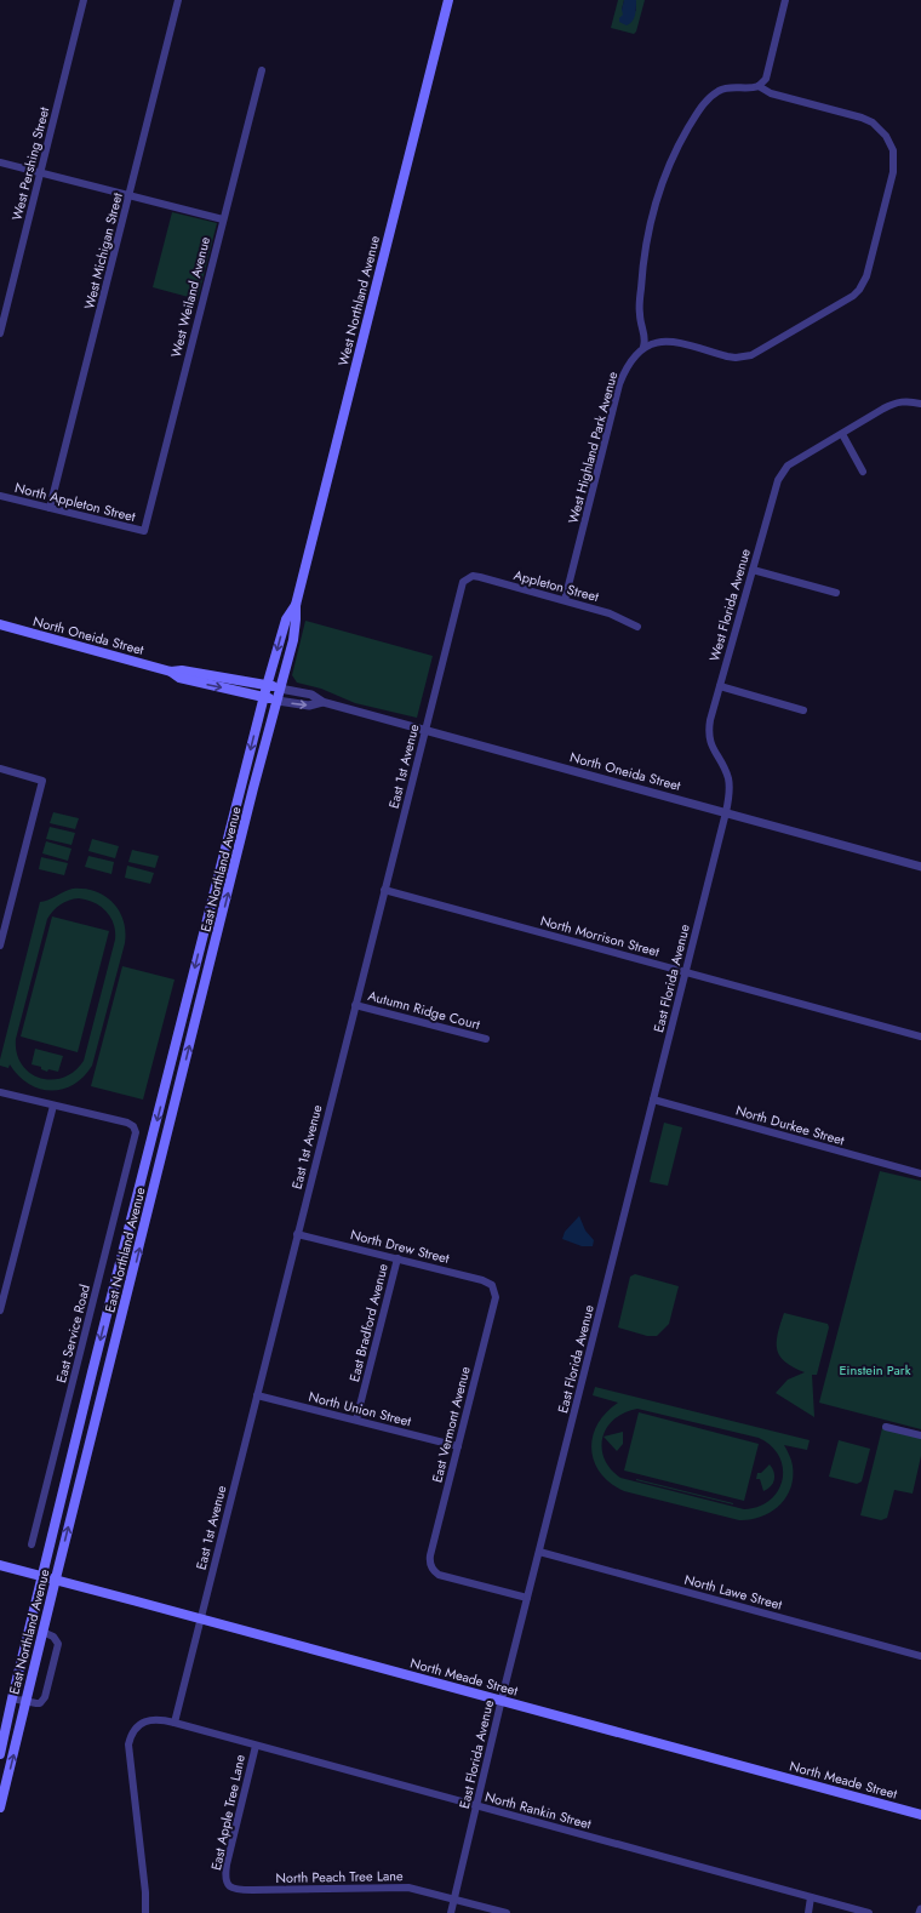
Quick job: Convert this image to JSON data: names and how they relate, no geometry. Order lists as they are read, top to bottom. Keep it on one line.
{"streets":{"main road":["West Northland Avenue","North Oneida Street","East Northland Avenue","North Meade Street"],"street":["West Pershing Street","West Michigan Street","West Weiland Avenue","West Highland Park Avenue","North Appleton Street","Appleton Street","West Florida Avenue","East 1st Avenue","North Morrison Street","East Florida Avenue","Autumn Ridge Court","North Durkee Street","North Drew Street","East Bradford Avenue","East Service Road","North Union Street","East Vermont Avenue","North Lawe Street","North Rankin Street","East Apple Tree Lane","North Peach Tree Lane"]},"crossings":[["West Michigan Street","North Appleton Street"],["West Weiland Avenue","North Appleton Street"],["West Northland Avenue","North Oneida Street"],["West Northland Avenue","East Northland Avenue"],["West Highland Park Avenue","Appleton Street"],["Appleton Street","East 1st Avenue"],["West Florida Avenue","North Oneida Street"],["West Florida Avenue","East Florida Avenue"],["North Oneida Street","East 1st Avenue"],["North Oneida Street","East Northland Avenue"],["North Oneida Street","East Florida Avenue"],["East 1st Avenue","North Morrison Street"],["East 1st Avenue","Autumn Ridge Court"],["East 1st Avenue","North Drew Street"],["East 1st Avenue","North Union Street"],["East 1st Avenue","North Meade Street"],["East 1st Avenue","North Rankin Street"],["East Northland Avenue","North Meade Street"],["North Morrison Street","East Florida Avenue"],["East Florida Avenue","North Durkee Street"],["East Florida Avenue","East Vermont Avenue"],["East Florida Avenue","North Lawe Street"],["East Florida Avenue","North Meade Street"],["East Florida Avenue","North Rankin Street"],["East Florida Avenue","North Peach Tree Lane"],["North Drew Street","East Bradford Avenue"],["North Drew Street","East Vermont Avenue"],["East Bradford Avenue","North Union Street"],["North Union Street","East Vermont Avenue"],["North Rankin Street","East Apple Tree Lane"],["East Apple Tree Lane","North Peach Tree Lane"]],"parks":["Einstein Park"]}
